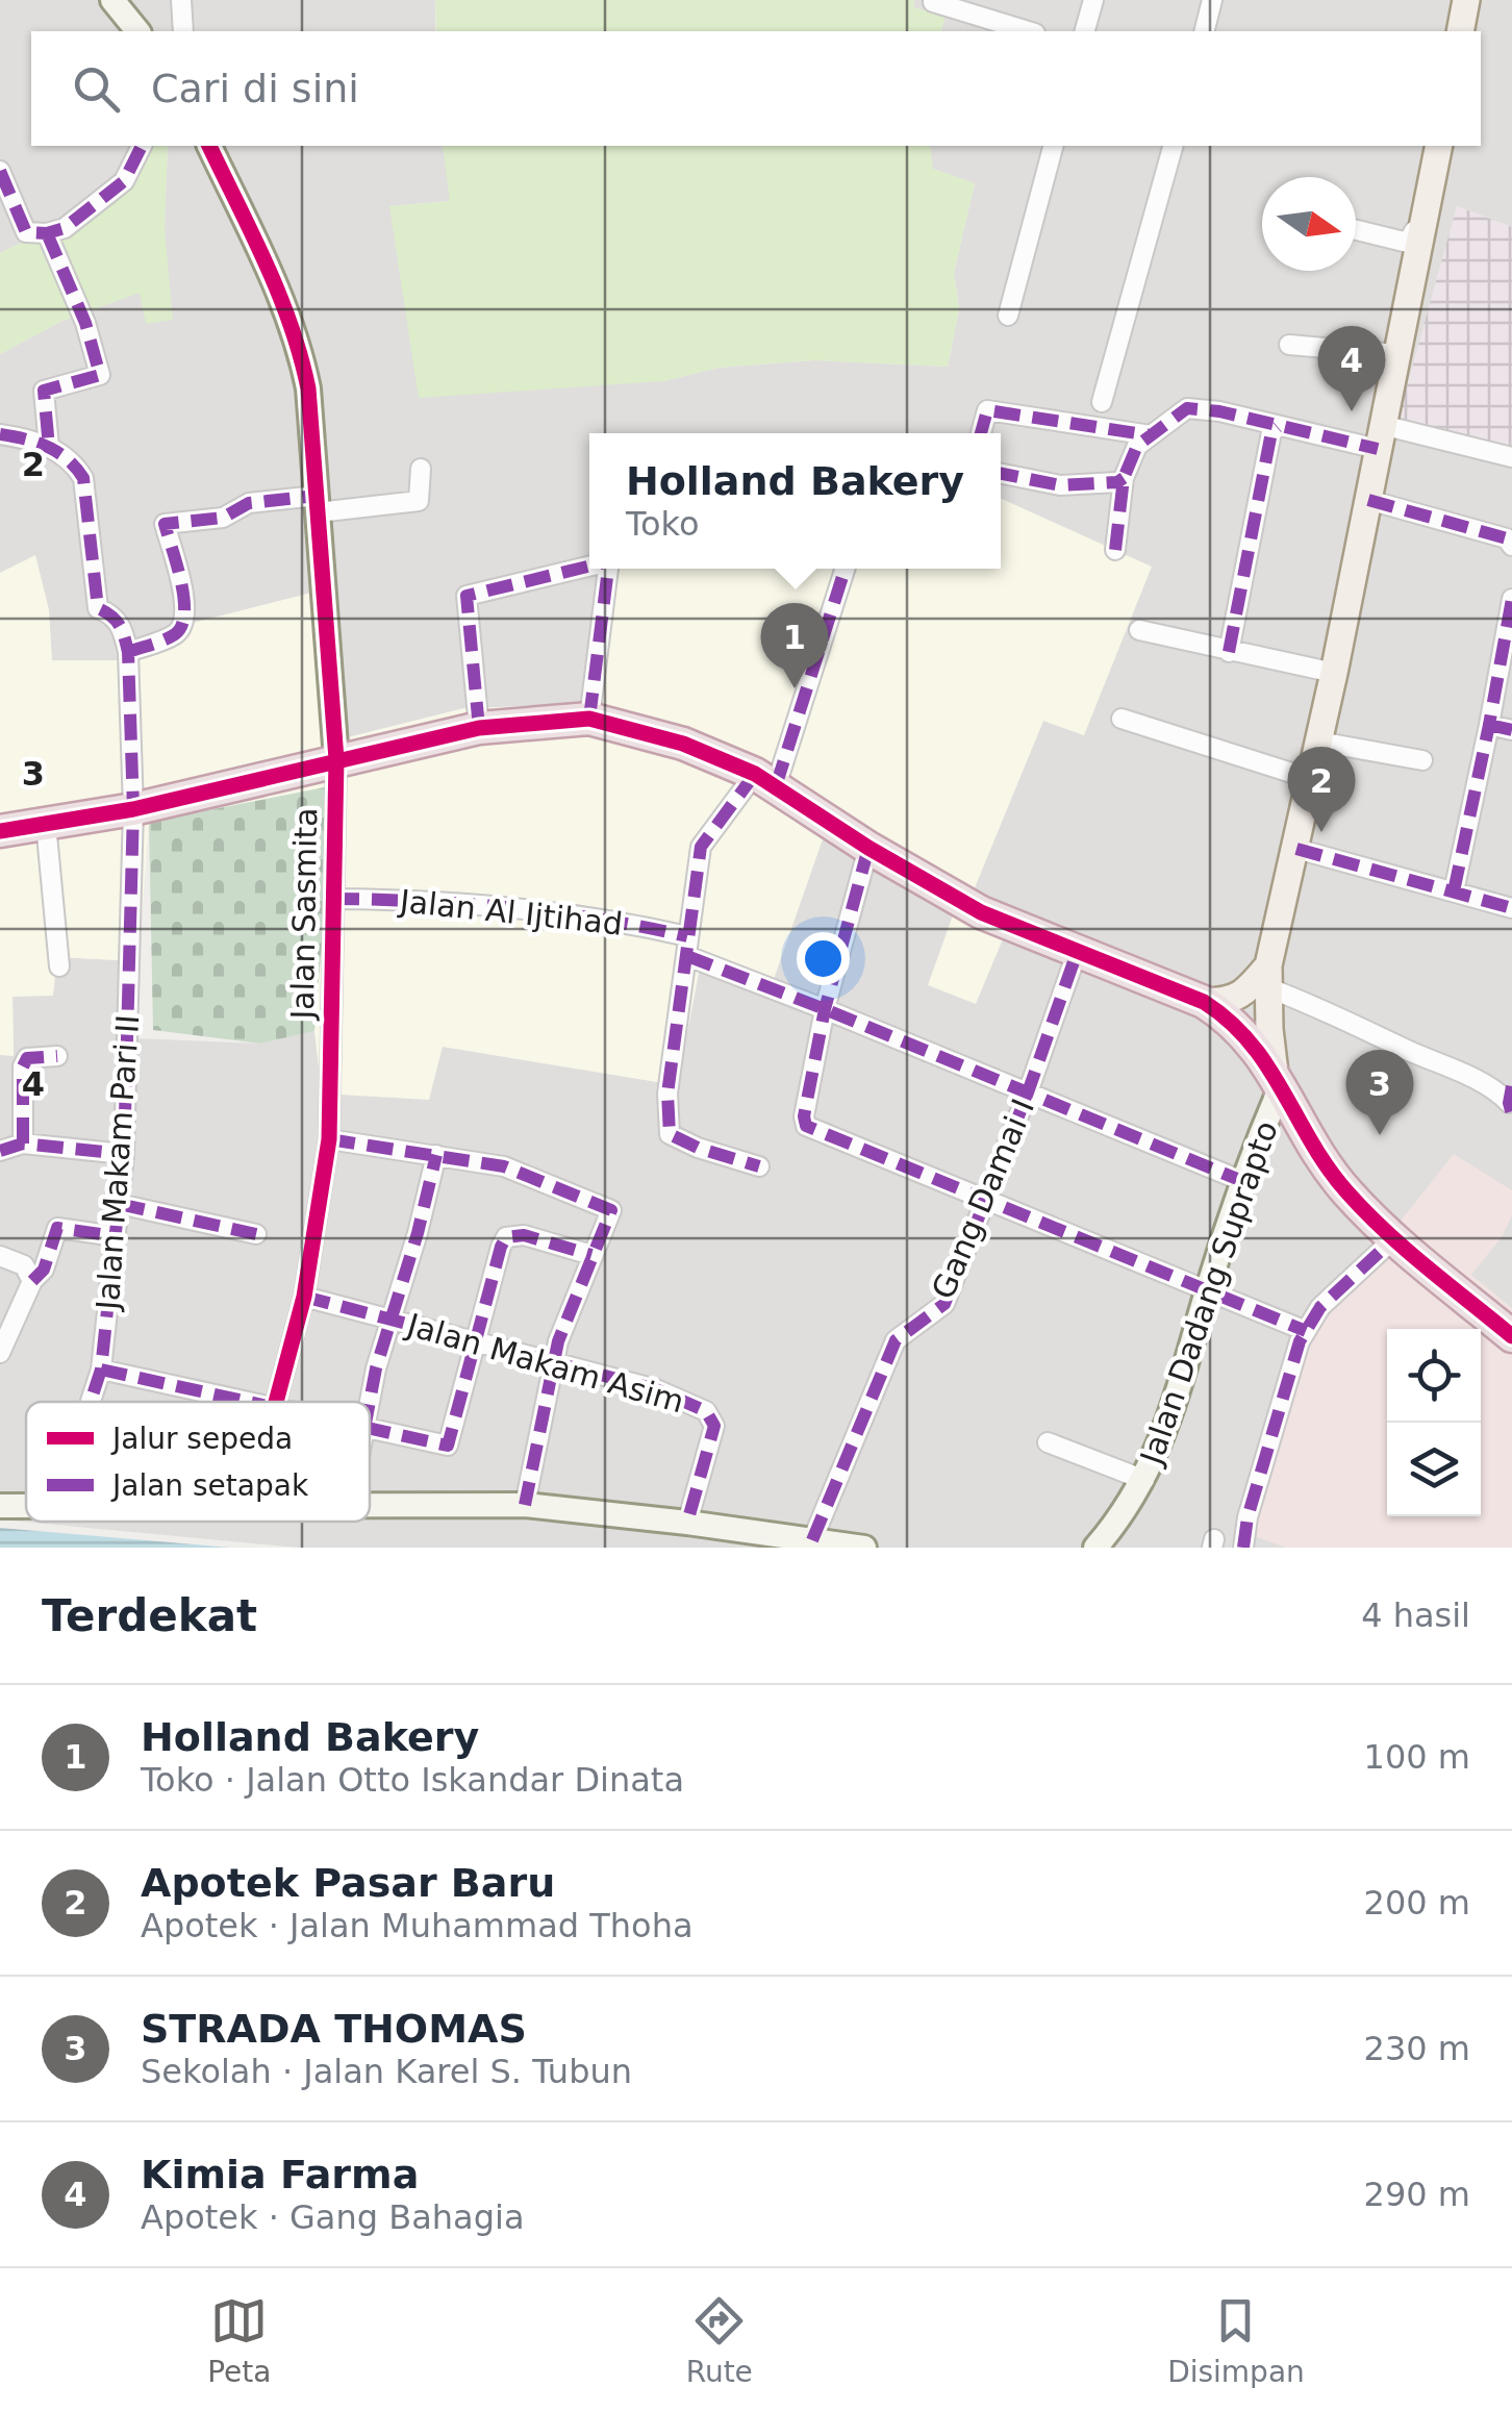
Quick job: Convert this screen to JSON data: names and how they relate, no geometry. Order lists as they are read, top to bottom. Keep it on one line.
{"streets":{"street":["Jalan Al Ijtihad","Jalan Sasmita","Jalan Makam Pari II","Gang Damai I","Jalan Dadang Suprapto","Jalan Makam Asim"]},"crossings":[["Jalan Al Ijtihad","Jalan Sasmita"],["Jalan Al Ijtihad","Gang Damai I"],["Jalan Al Ijtihad","Jalan Dadang Suprapto"],["Jalan Sasmita","Jalan Makam Asim"]],"legend":["Jalur sepeda","Jalan setapak"],"north":"right","page":{"search":"Cari di sini","pins":["4","1","2","3"],"popup":["Holland Bakery","Toko"],"heading":["Terdekat","4 hasil"],"list":[{"mark":"1","name":"Holland Bakery","note":"Toko · Jalan Otto Iskandar Dinata","value":"100 m"},{"mark":"2","name":"Apotek Pasar Baru","note":"Apotek · Jalan Muhammad Thoha","value":"200 m"},{"mark":"3","name":"STRADA THOMAS","note":"Sekolah · Jalan Karel S. Tubun","value":"230 m"},{"mark":"4","name":"Kimia Farma","note":"Apotek · Gang Bahagia","value":"290 m"}],"nav":["Peta","Rute","Disimpan"]},"grid":{"rows":["2","3","4"]}}
